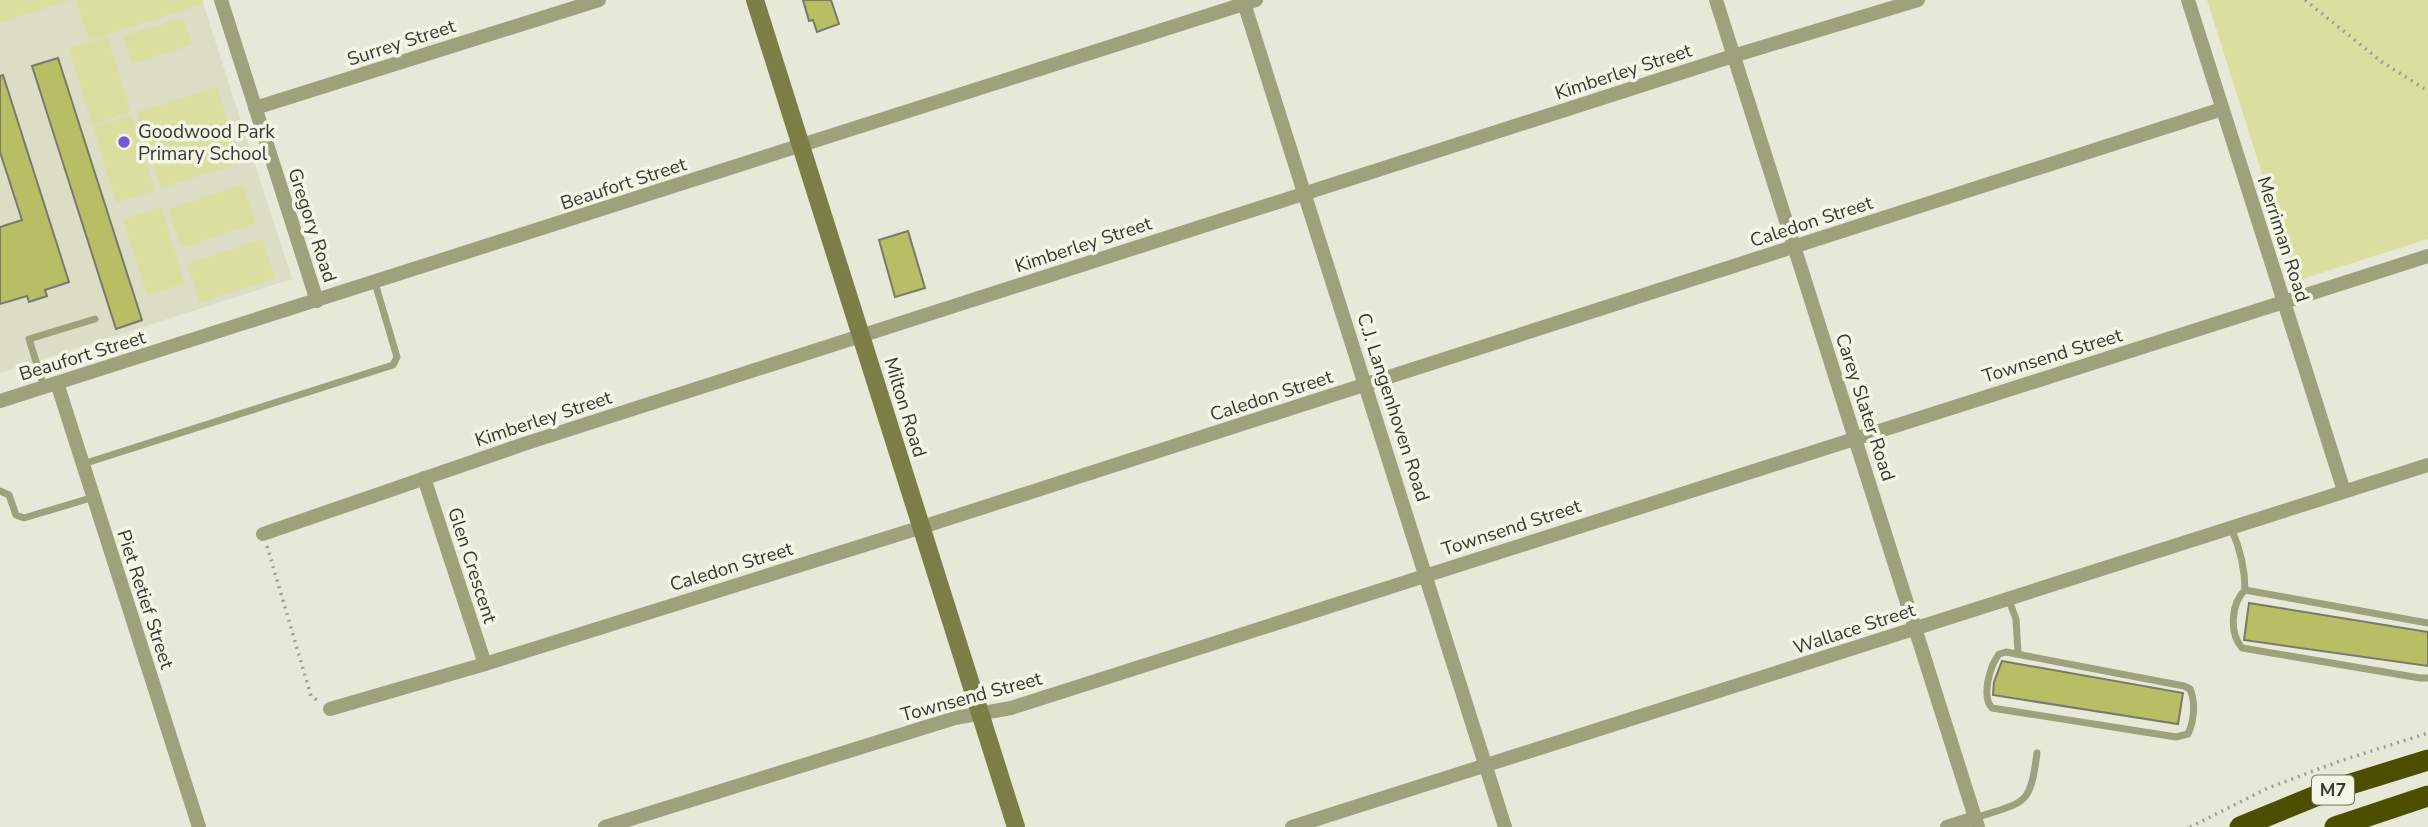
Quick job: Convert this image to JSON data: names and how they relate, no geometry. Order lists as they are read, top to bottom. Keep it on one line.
{"streets":{"highway":["M7"],"street":["Surrey Street","Kimberley Street","Beaufort Street","Caledon Street","Gregory Road","Merriman Road","Townsend Street","Milton Road","C.J. Langenhoven Road","Carey Slater Road","Glen Crescent","Piet Retief Street","Wallace Street"]},"crossings":[["Surrey Street","Gregory Road"],["Kimberley Street","Milton Road"],["Kimberley Street","C.J. Langenhoven Road"],["Kimberley Street","Carey Slater Road"],["Kimberley Street","Glen Crescent"],["Beaufort Street","Gregory Road"],["Beaufort Street","Milton Road"],["Beaufort Street","C.J. Langenhoven Road"],["Beaufort Street","Piet Retief Street"],["Caledon Street","Merriman Road"],["Caledon Street","Milton Road"],["Caledon Street","C.J. Langenhoven Road"],["Caledon Street","Carey Slater Road"],["Caledon Street","Glen Crescent"],["Merriman Road","Townsend Street"],["Merriman Road","Wallace Street"],["Townsend Street","Milton Road"],["Townsend Street","C.J. Langenhoven Road"],["Townsend Street","Carey Slater Road"],["C.J. Langenhoven Road","Wallace Street"],["Carey Slater Road","Wallace Street"]],"places":["Goodwood Park Primary School"]}
